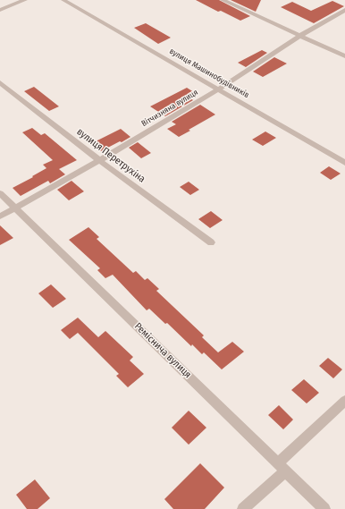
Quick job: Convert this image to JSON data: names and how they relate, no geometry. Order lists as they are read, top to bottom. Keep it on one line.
{"streets":{"street":["вулиця Машинобудівників","Вітчизняна вулиця","вулиця Перетрухіна","Реміснича вулиця"]},"crossings":[["вулиця Машинобудівників","Вітчизняна вулиця"],["Вітчизняна вулиця","вулиця Перетрухіна"],["Вітчизняна вулиця","Реміснича вулиця"]]}
